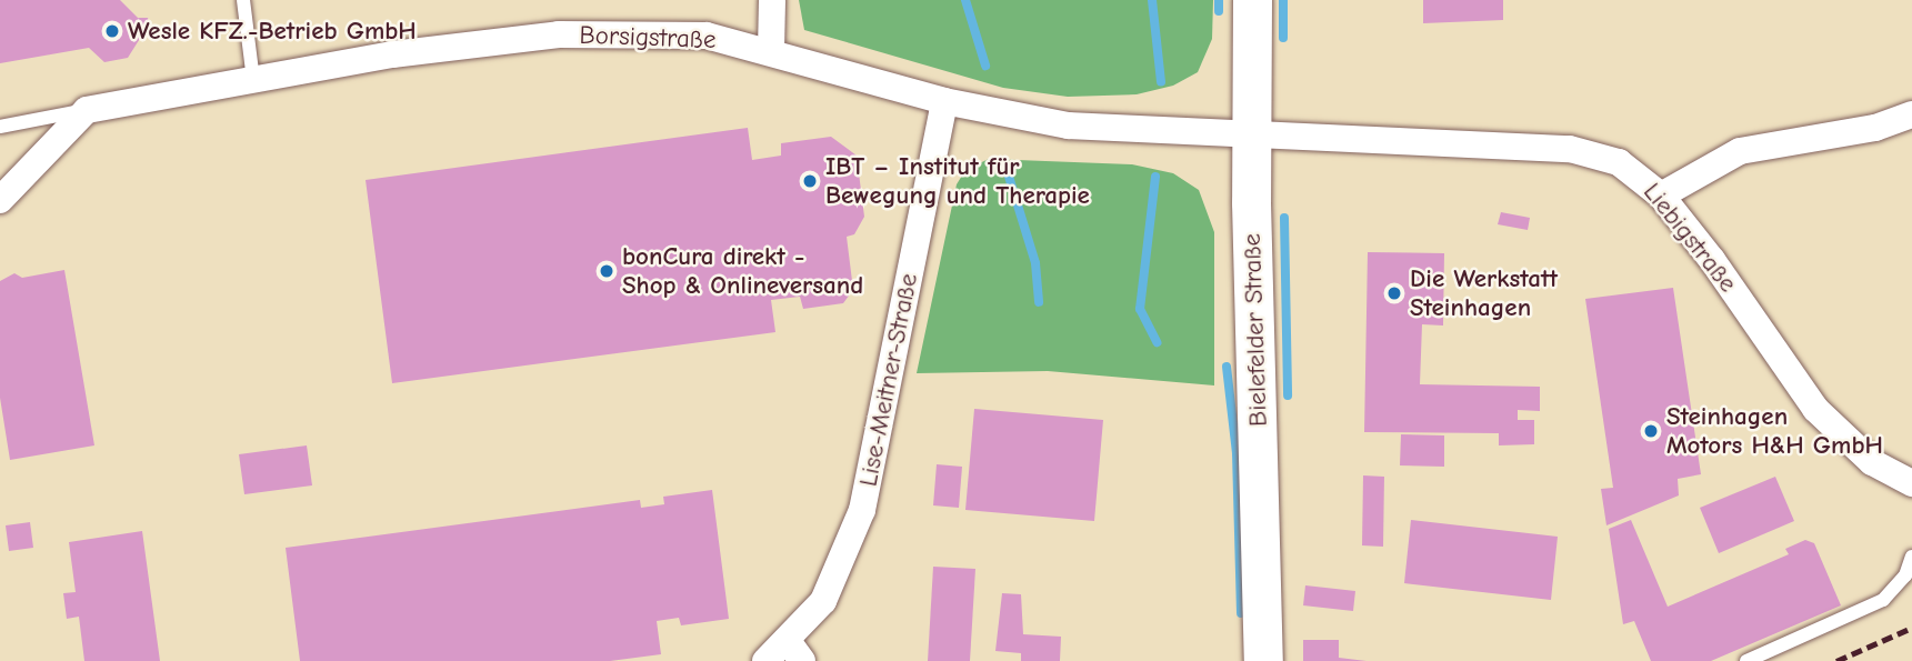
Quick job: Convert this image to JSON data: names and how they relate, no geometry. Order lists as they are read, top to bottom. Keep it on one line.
{"streets":{"main road":["Bielefelder Straße"],"street":["Borsigstraße","Liebigstraße","Lise-Meitner-Straße"]},"crossings":[["Borsigstraße","Liebigstraße"],["Borsigstraße","Bielefelder Straße"],["Borsigstraße","Lise-Meitner-Straße"],["Liebigstraße","Bielefelder Straße"]],"places":["Wesle KFZ.-Betrieb GmbH","IBT – Institut für Bewegung und Therapie","bonCura direkt - Shop & Onlineversand","Die Werkstatt Steinhagen","Steinhagen Motors H&H GmbH"]}
